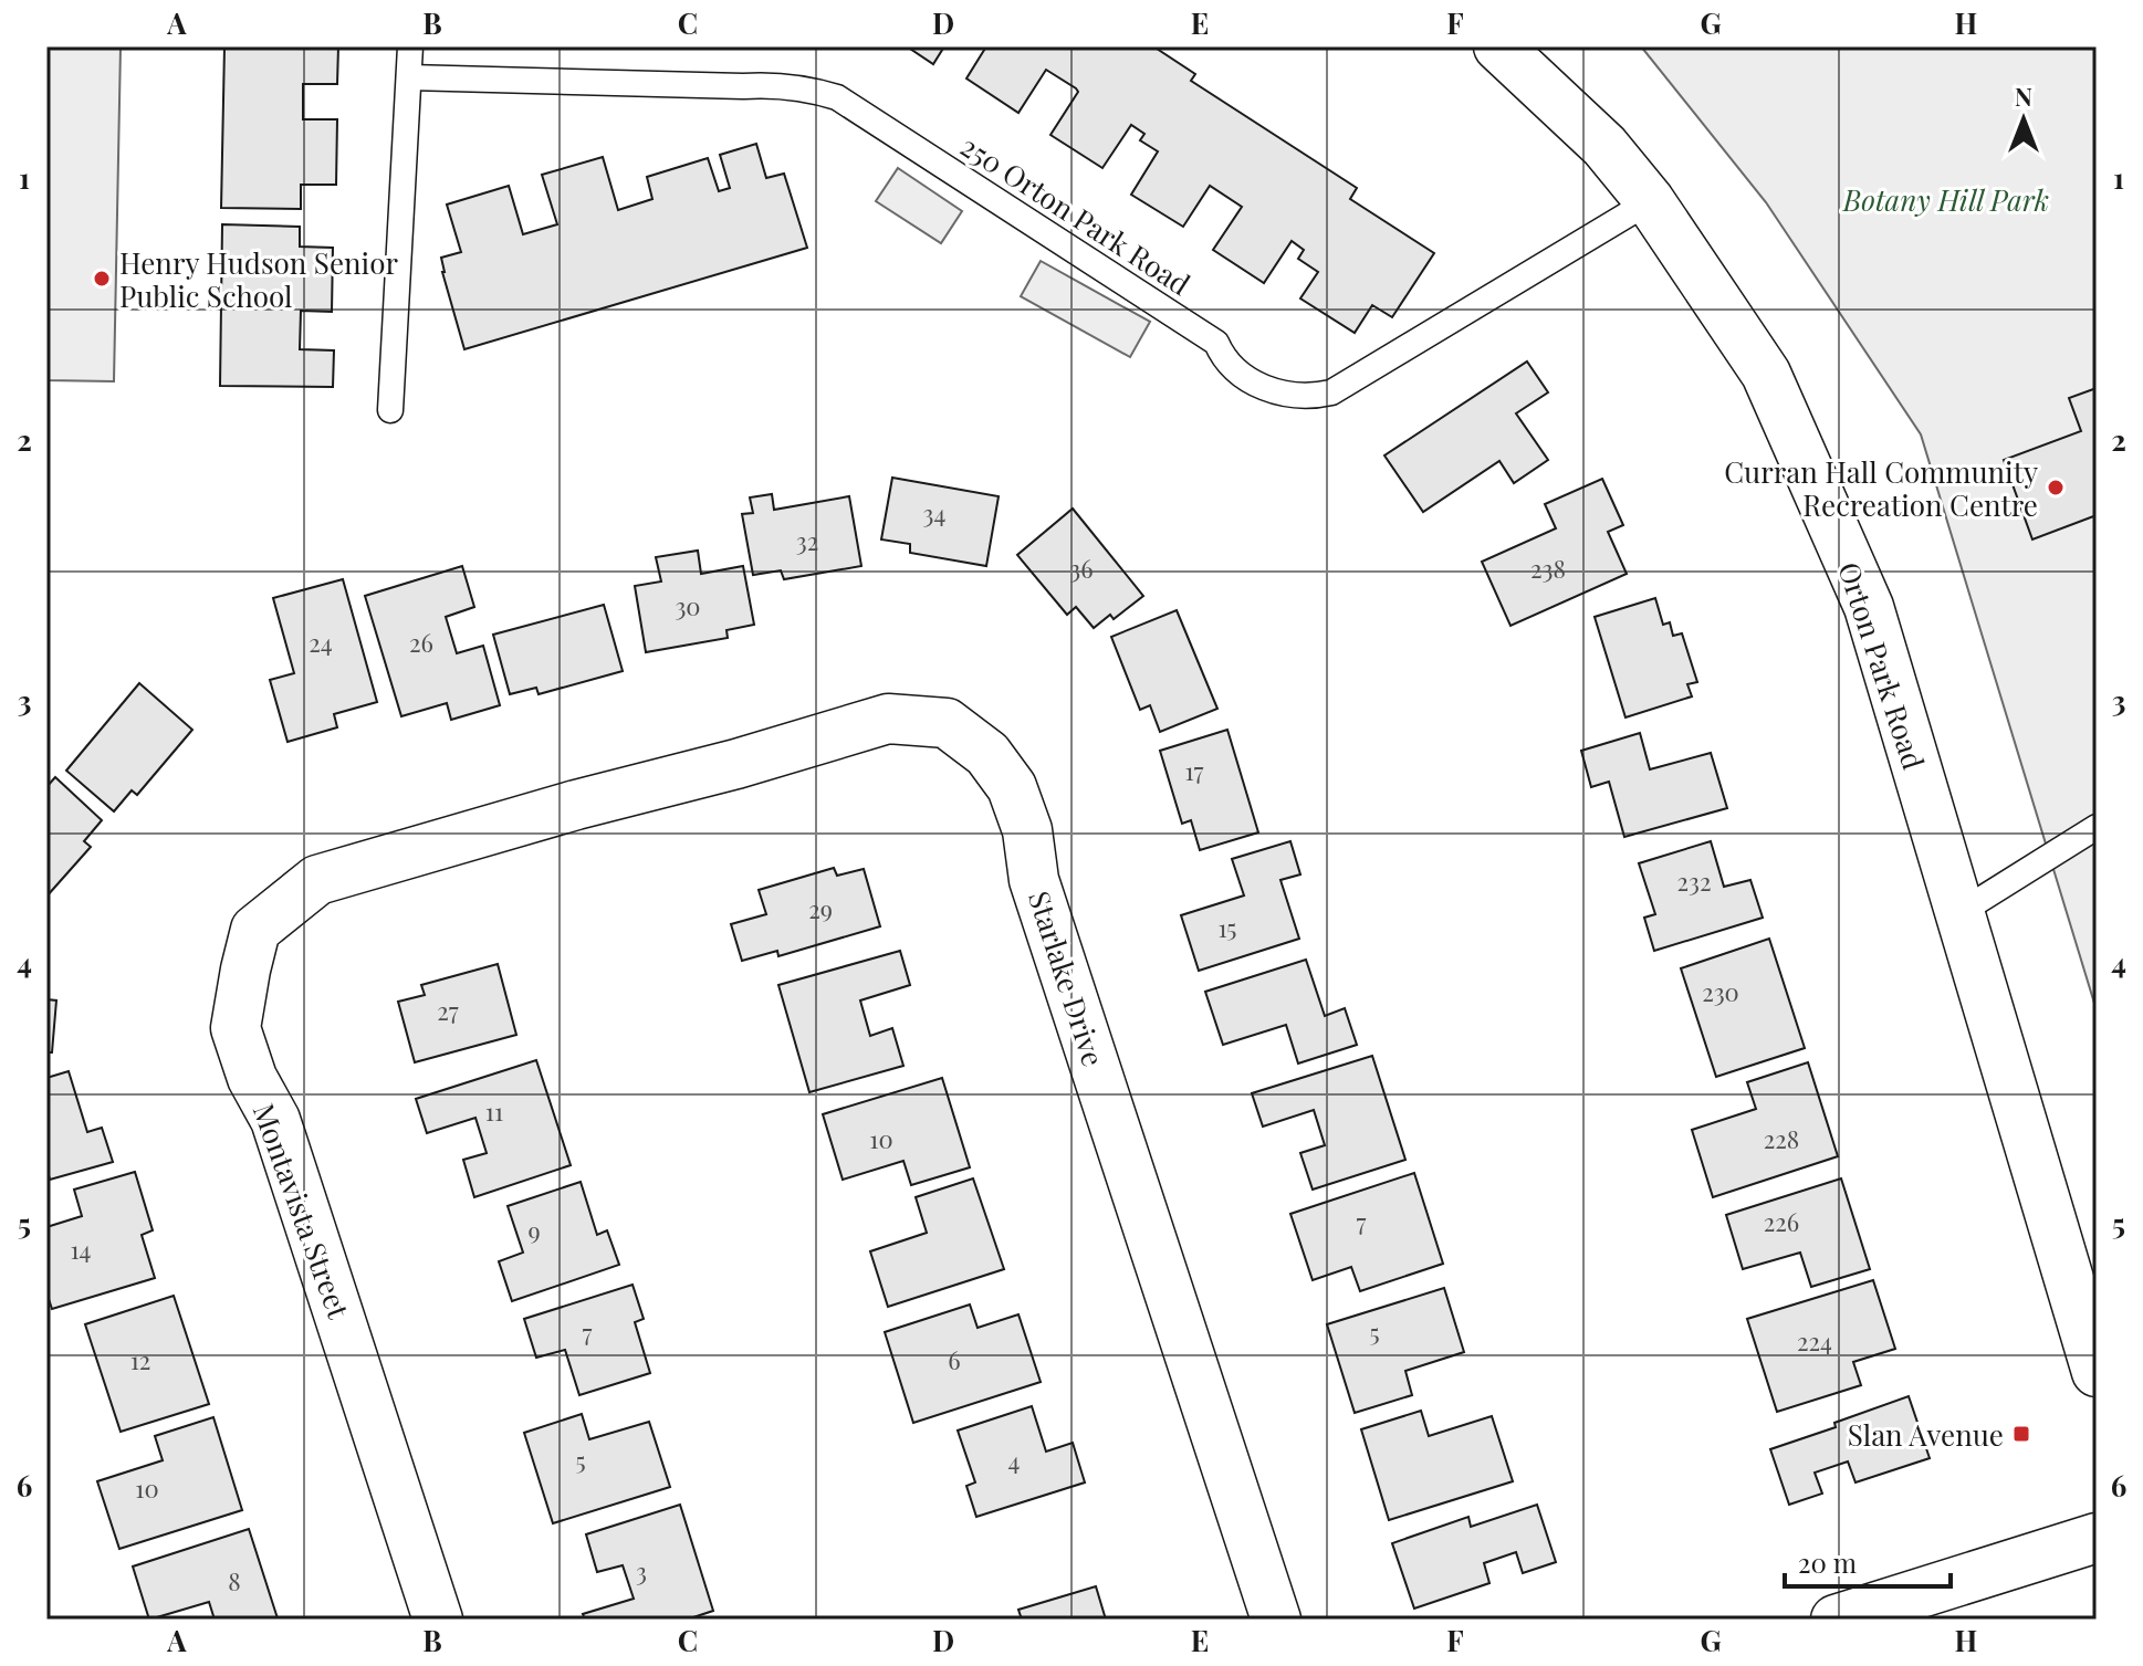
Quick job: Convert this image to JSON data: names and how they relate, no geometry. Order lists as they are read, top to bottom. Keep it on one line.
{"streets":{"street":["Orton Park Road","Starlake Drive","Montavista Street"],"lane":["250 Orton Park Road"]},"crossings":[["250 Orton Park Road","Orton Park Road"],["Starlake Drive","Montavista Street"]],"parks":["Botany Hill Park"],"places":{"other":["Henry Hudson Senior Public School","Curran Hall Community Recreation Centre"],"transit":["Slan Avenue"]},"house_numbers":["34","32","36","238","30","24","26","17","232","29","15","230","27","11","10","228","7","226","9","14","7","5","224","12","6","5","4","10","3","8"],"scale_bar":"20 m","north":"top","grid":{"columns":["A","B","C","D","E","F","G","H"],"rows":["1","2","3","4","5","6"]}}
